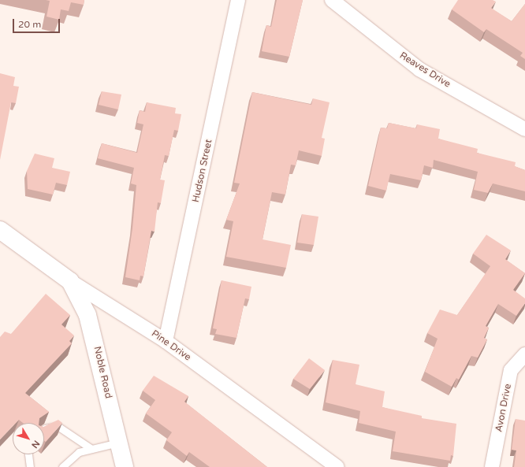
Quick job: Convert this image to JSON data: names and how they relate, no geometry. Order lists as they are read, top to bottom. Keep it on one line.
{"streets":{"street":["Reaves Drive","Hudson Street","Pine Drive","Noble Road","Avon Drive"]},"crossings":[["Hudson Street","Pine Drive"],["Pine Drive","Noble Road"]],"scale_bar":"20 m","north":"bottom right"}
